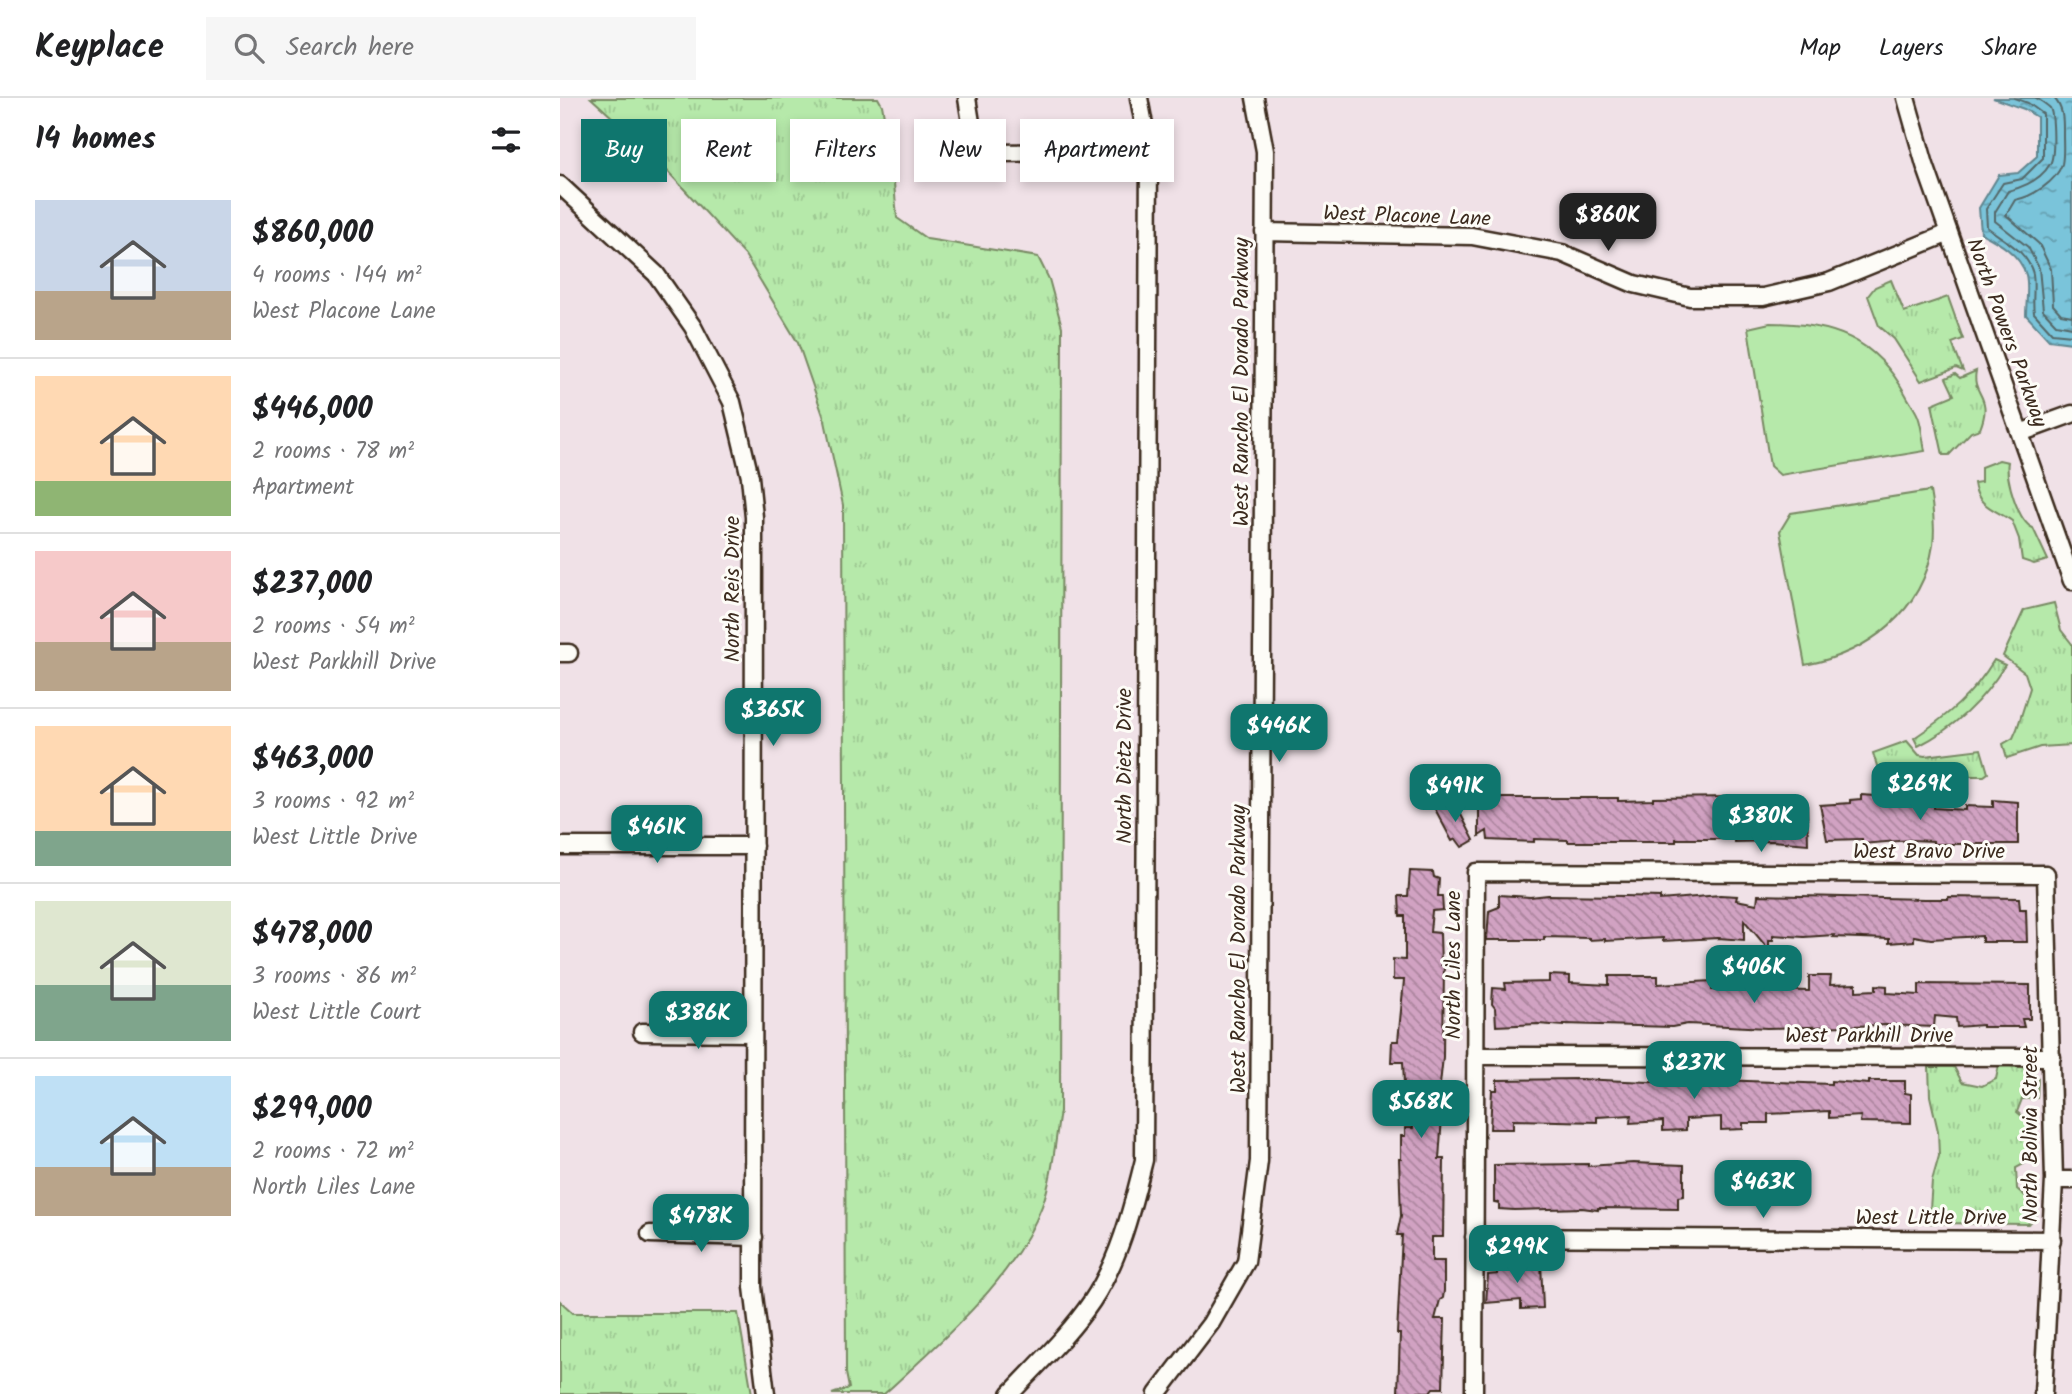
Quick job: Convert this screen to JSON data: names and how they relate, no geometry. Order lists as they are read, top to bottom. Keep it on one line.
{"streets":{"street":["West Placone Lane","North Powers Parkway","West Rancho El Dorado Parkway","North Reis Drive","North Dietz Drive","West Bravo Drive","North Liles Lane","West Parkhill Drive","North Bolivia Street","West Little Drive"]},"crossings":[["West Placone Lane","North Powers Parkway"],["West Placone Lane","West Rancho El Dorado Parkway"],["West Bravo Drive","North Liles Lane"],["West Bravo Drive","North Bolivia Street"],["North Liles Lane","West Parkhill Drive"],["North Liles Lane","West Little Drive"],["West Parkhill Drive","North Bolivia Street"],["North Bolivia Street","West Little Drive"]],"page":{"header":"Keyplace","search":"Search here","nav":["Map","Layers","Share"],"heading":"14 homes","chip":["Buy","Rent","Filters","New","Apartment"],"list":[{"name":"$860,000","note":"4 rooms · 144 m² · West Placone Lane"},{"name":"$446,000","note":"2 rooms · 78 m² · Apartment"},{"name":"$237,000","note":"2 rooms · 54 m² · West Parkhill Drive"},{"name":"$463,000","note":"3 rooms · 92 m² · West Little Drive"},{"name":"$478,000","note":"3 rooms · 86 m² · West Little Court"},{"name":"$299,000","note":"2 rooms · 72 m² · North Liles Lane"}],"price":["$860K","$365K","$446K","$269K","$491K","$380K","$461K","$406K","$386K","$237K","$568K","$463K","$478K","$299K"]}}
